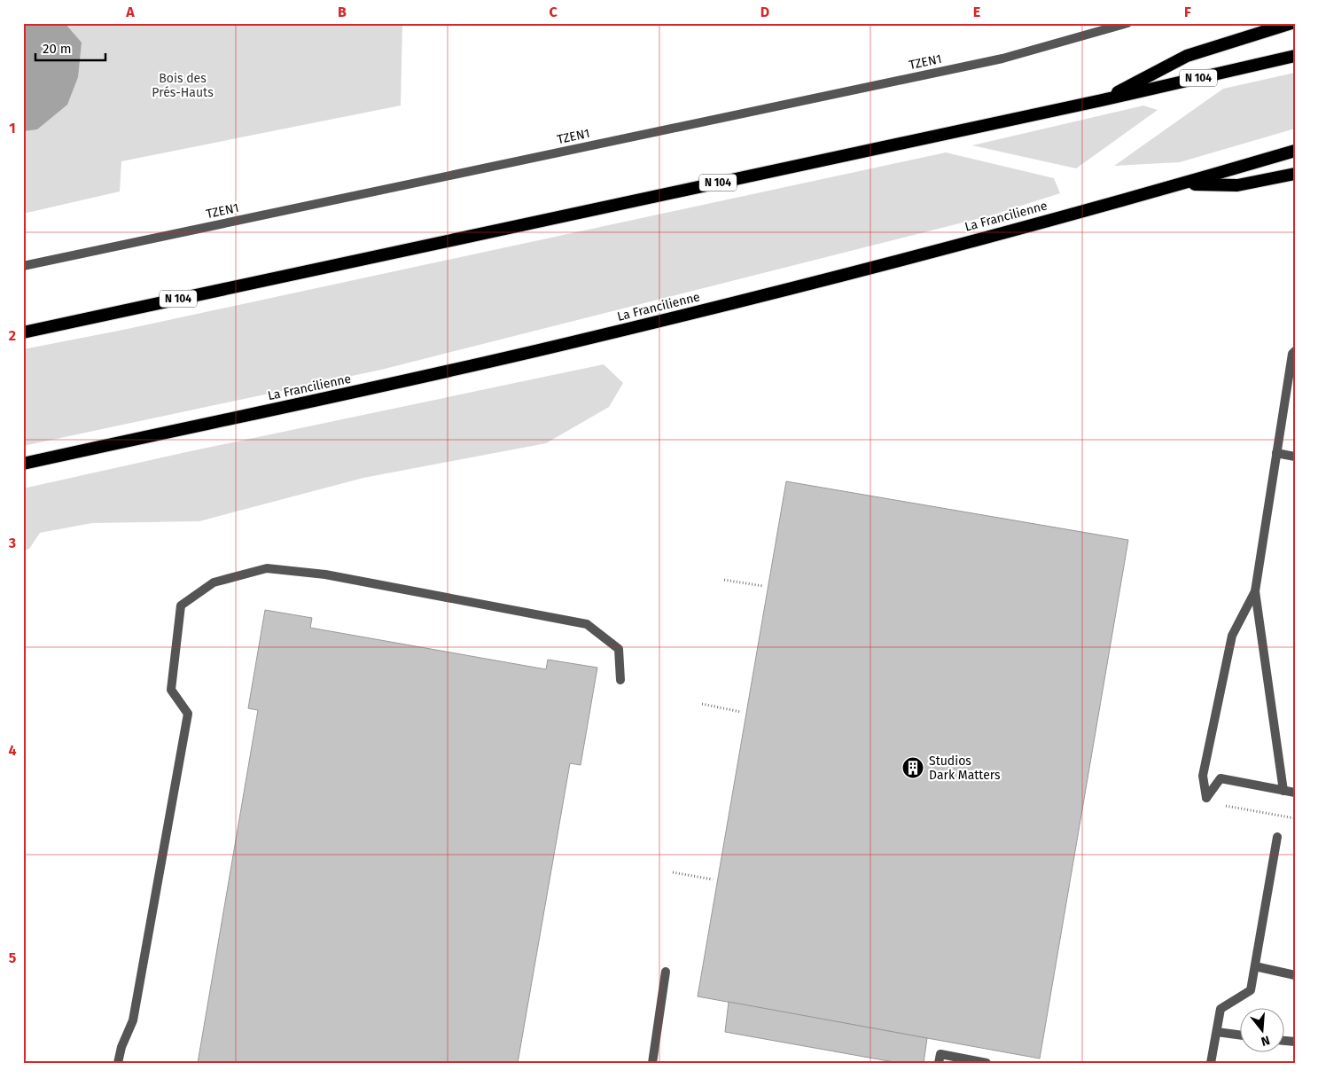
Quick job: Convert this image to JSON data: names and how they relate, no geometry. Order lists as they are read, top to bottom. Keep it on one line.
{"streets":{"highway":["N 104","La Francilienne"],"lane":["TZEN1"]},"parks":["Bois des Prés-Hauts"],"places":{"building":["Studios Dark Matters"]},"scale_bar":"20 m","north":"bottom","grid":{"columns":["A","B","C","D","E","F"],"rows":["1","2","3","4","5"]}}
